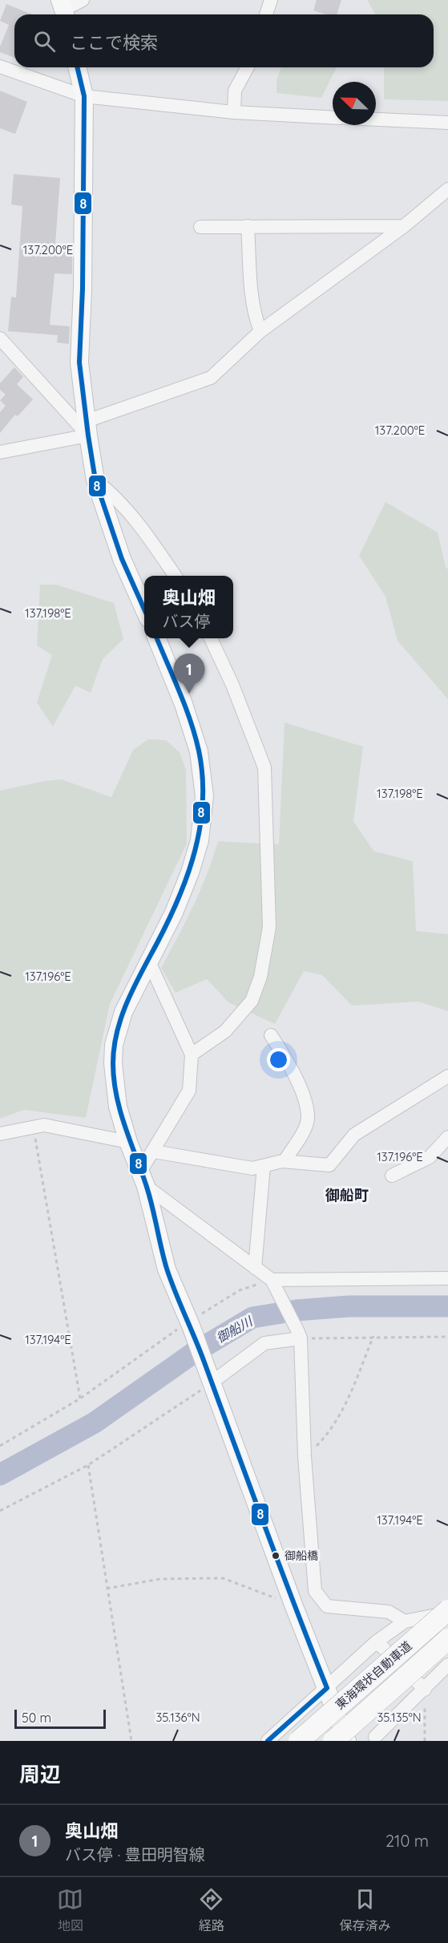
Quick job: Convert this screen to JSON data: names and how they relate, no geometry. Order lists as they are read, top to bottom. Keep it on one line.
{"streets":{"highway":["東海環状自動車道"]},"districts":["御船町"],"water":["御船川"],"places":["御船橋"],"lines":["transit line 8"],"scale_bar":"50 m","north":"top left","page":{"search":"ここで検索","popup":["奥山畑","バス停"],"pins":"1","scale":"50 m","heading":"周辺","list":[{"mark":"1","name":"奥山畑","note":"バス停 · 豊田明智線","value":"210 m"}],"nav":["地図","経路","保存済み"]},"coordinates":["137.200°E","137.198°E","137.196°E","137.194°E","35.136°N","35.135°N"]}
